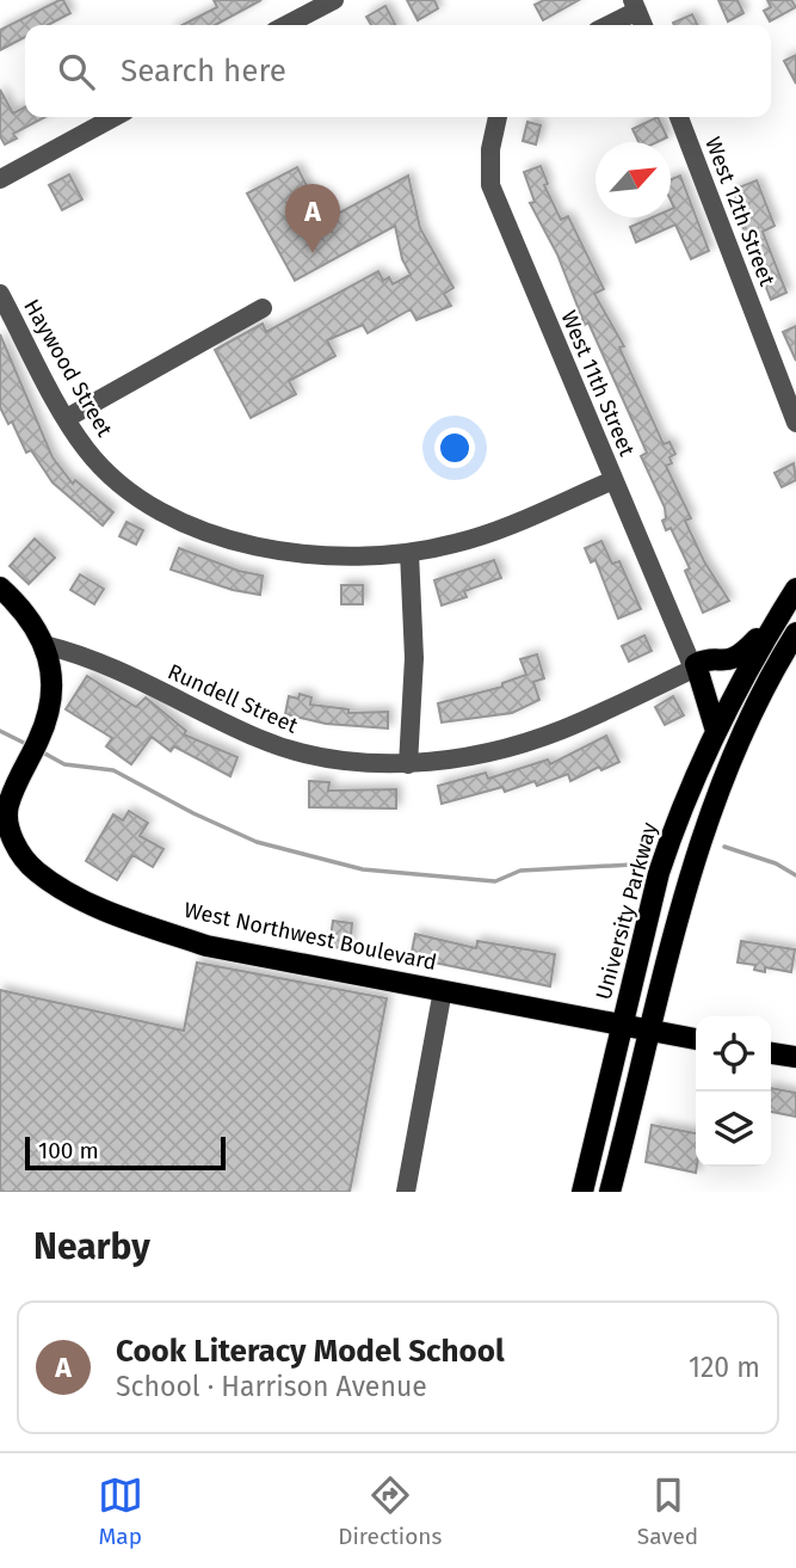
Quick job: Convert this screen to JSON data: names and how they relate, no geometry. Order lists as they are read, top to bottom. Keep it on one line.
{"streets":{"main road":["University Parkway","West Northwest Boulevard"],"street":["West 12th Street","Haywood Street","West 11th Street","Rundell Street"]},"crossings":[["Haywood Street","West 11th Street"],["West 11th Street","Rundell Street"],["Rundell Street","West Northwest Boulevard"],["University Parkway","West Northwest Boulevard"]],"scale_bar":"100 m","north":"top right","page":{"search":"Search here","pins":"A","scale":"100 m","heading":"Nearby","list":[{"mark":"A","name":"Cook Literacy Model School","note":"School · Harrison Avenue","value":"120 m"}],"nav":["Map","Directions","Saved"]}}
